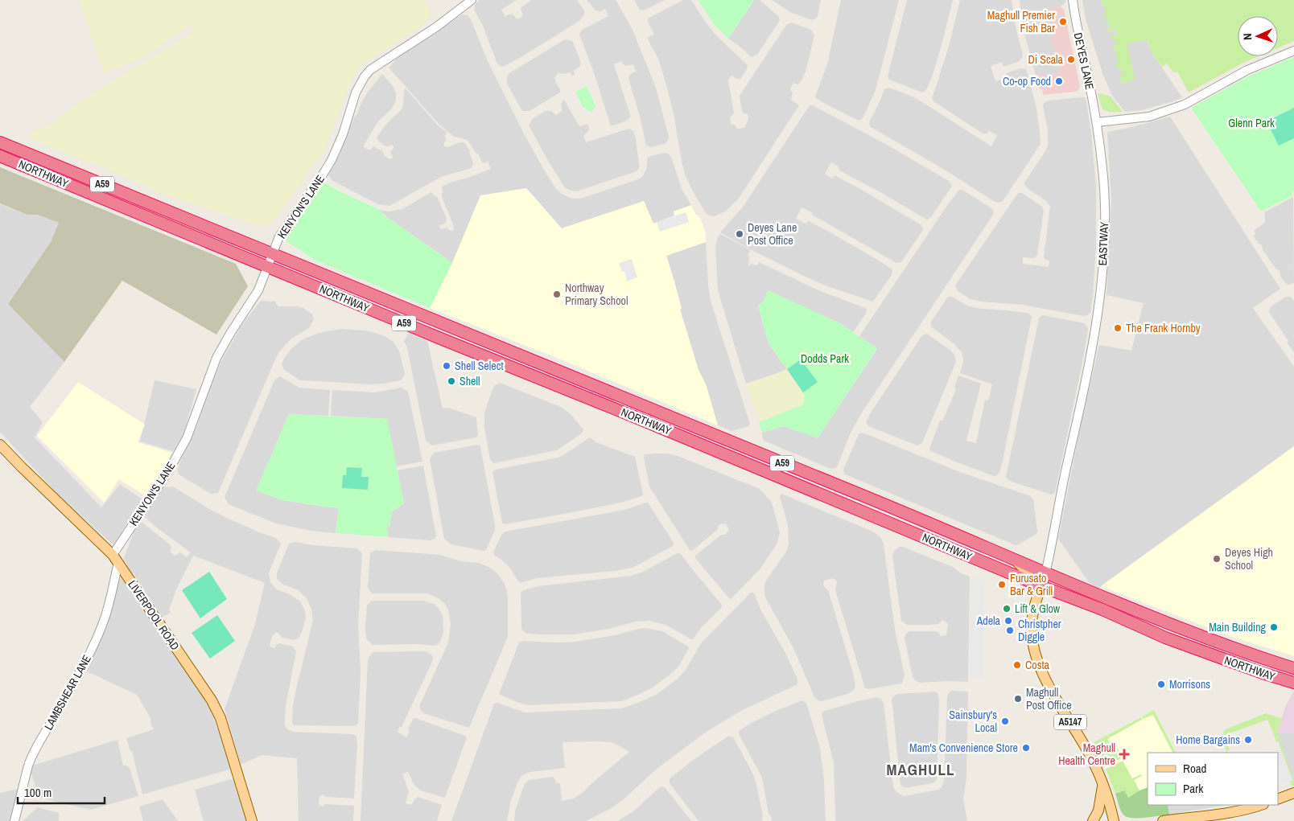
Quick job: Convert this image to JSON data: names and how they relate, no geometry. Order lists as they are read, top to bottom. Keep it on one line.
{"streets":{"highway":["NORTHWAY","A59"],"main road":["LIVERPOOL ROAD","A5147"],"street":["DEYES LANE","KENYON'S LANE","EASTWAY","LAMBSHEAR LANE"]},"crossings":[["DEYES LANE","EASTWAY"],["NORTHWAY","KENYON'S LANE"],["NORTHWAY","EASTWAY"],["NORTHWAY","A5147"],["KENYON'S LANE","LIVERPOOL ROAD"],["KENYON'S LANE","LAMBSHEAR LANE"],["EASTWAY","A5147"],["LIVERPOOL ROAD","LAMBSHEAR LANE"]],"districts":["MAGHULL"],"parks":["Glenn Park","Dodds Park"],"places":{"other":["Maghull Premier Fish Bar","Di Scala","Co-op Food","Deyes Lane Post Office","Northway Primary School","The Frank Hornby","Shell Select","Shell","Deyes High School","Furusato Bar & Grill","Lift & Glow","Adela","Main Building","Christpher Diggle","Costa","Morrisons","Maghull Post Office","Sainsbury's Local","Home Bargains","Mam's Convenience Store"],"health":["Maghull Health Centre"]},"legend":["Road","Park"],"scale_bar":"100 m","north":"left"}
